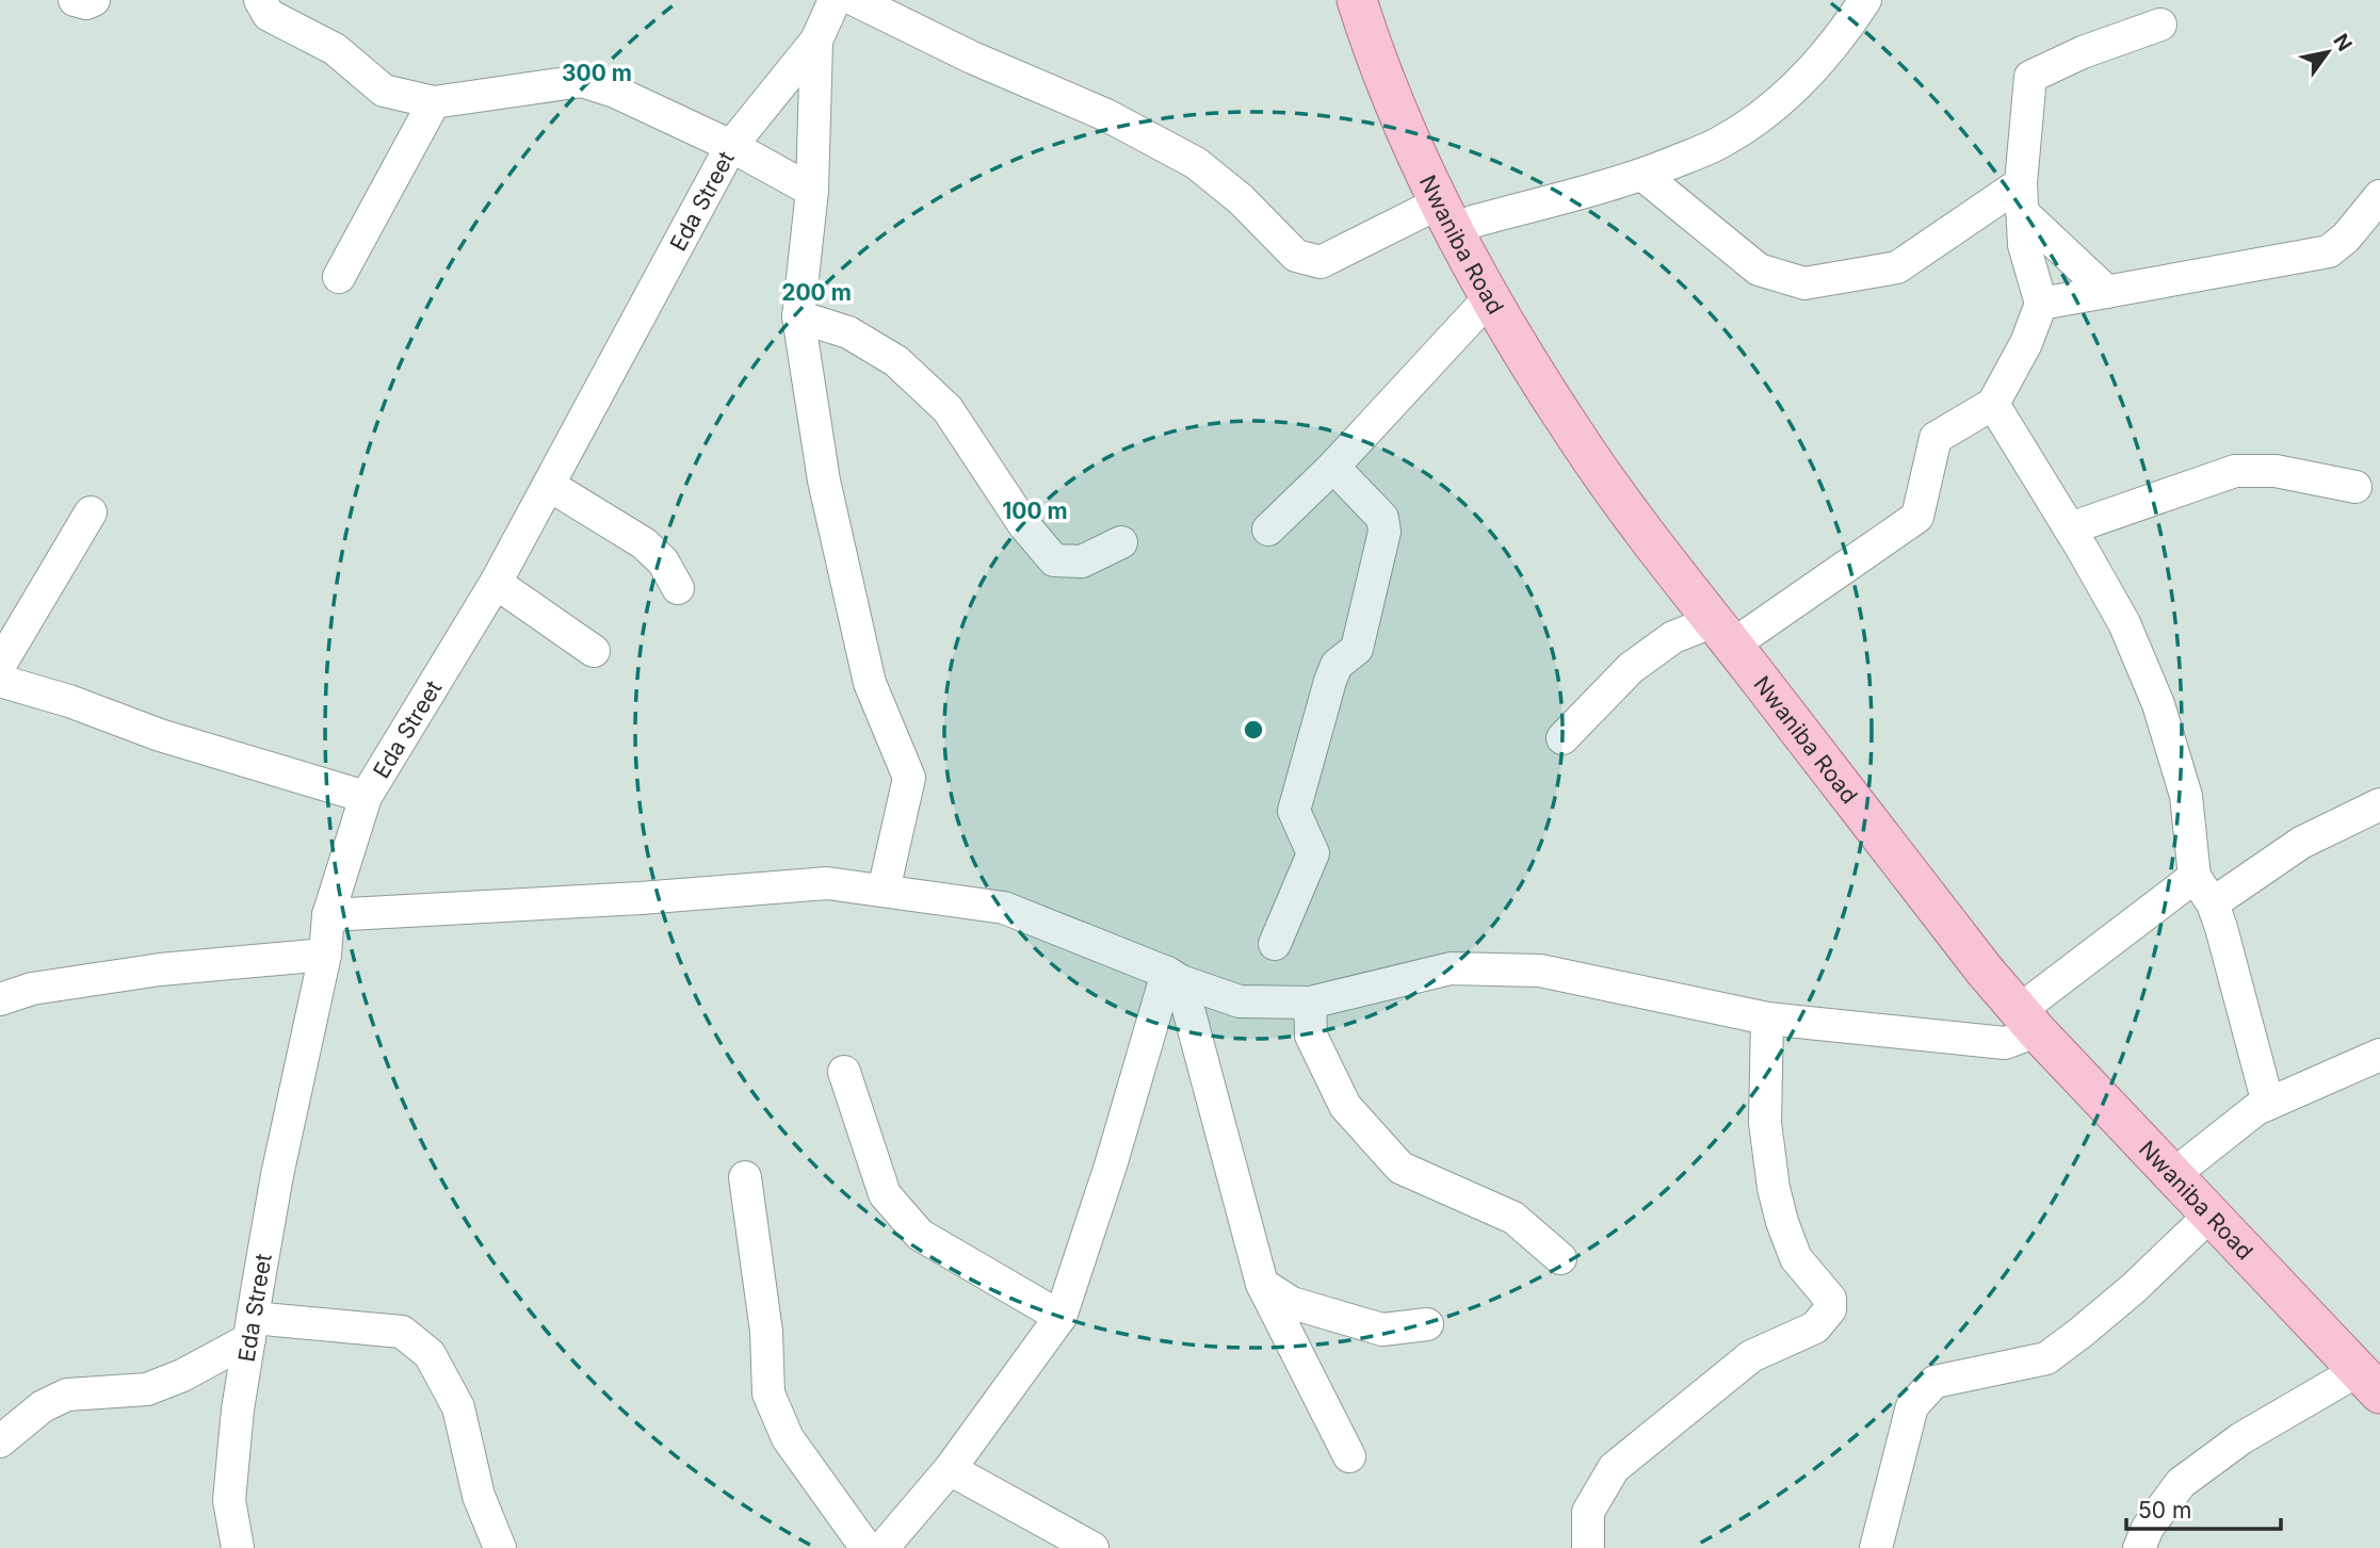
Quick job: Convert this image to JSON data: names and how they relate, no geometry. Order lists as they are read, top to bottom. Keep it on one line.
{"streets":{"main road":["Nwaniba Road"],"street":["Eda Street"]},"scale_bar":"50 m","north":"top right","rings":["300 m","200 m","100 m"]}
